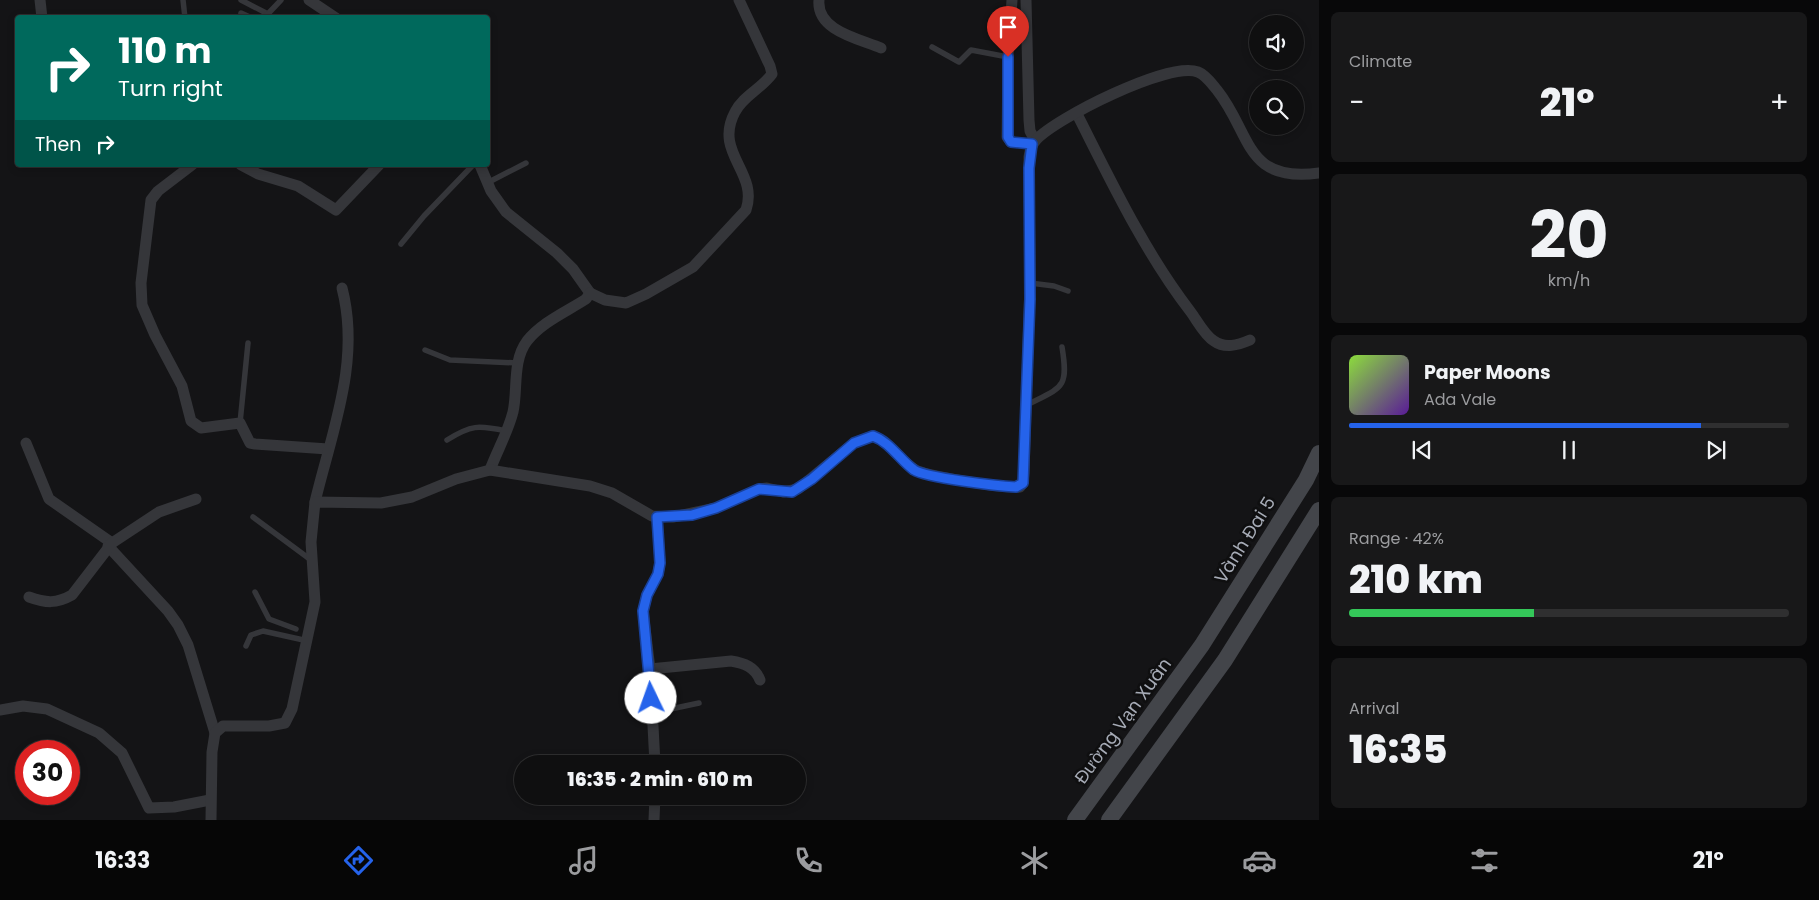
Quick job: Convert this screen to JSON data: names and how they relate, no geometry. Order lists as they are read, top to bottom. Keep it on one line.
{"streets":{"main road":["Vành Đai 5","Đường Vạn Xuân"]},"crossings":[["Vành Đai 5","Đường Vạn Xuân"]],"page":{"tile":["Climate",["20","km/h"],["Range · 42%","210 km"],["Arrival","16:35"]],"turn":["110 m","Turn right"],"heat":["−","21°","+"],"then":"Then","song":["Paper Moons","Ada Vale"],"limit":"30","trip":"16:35 · 2 min · 610 m","tabs":["16:33","21°"]}}
